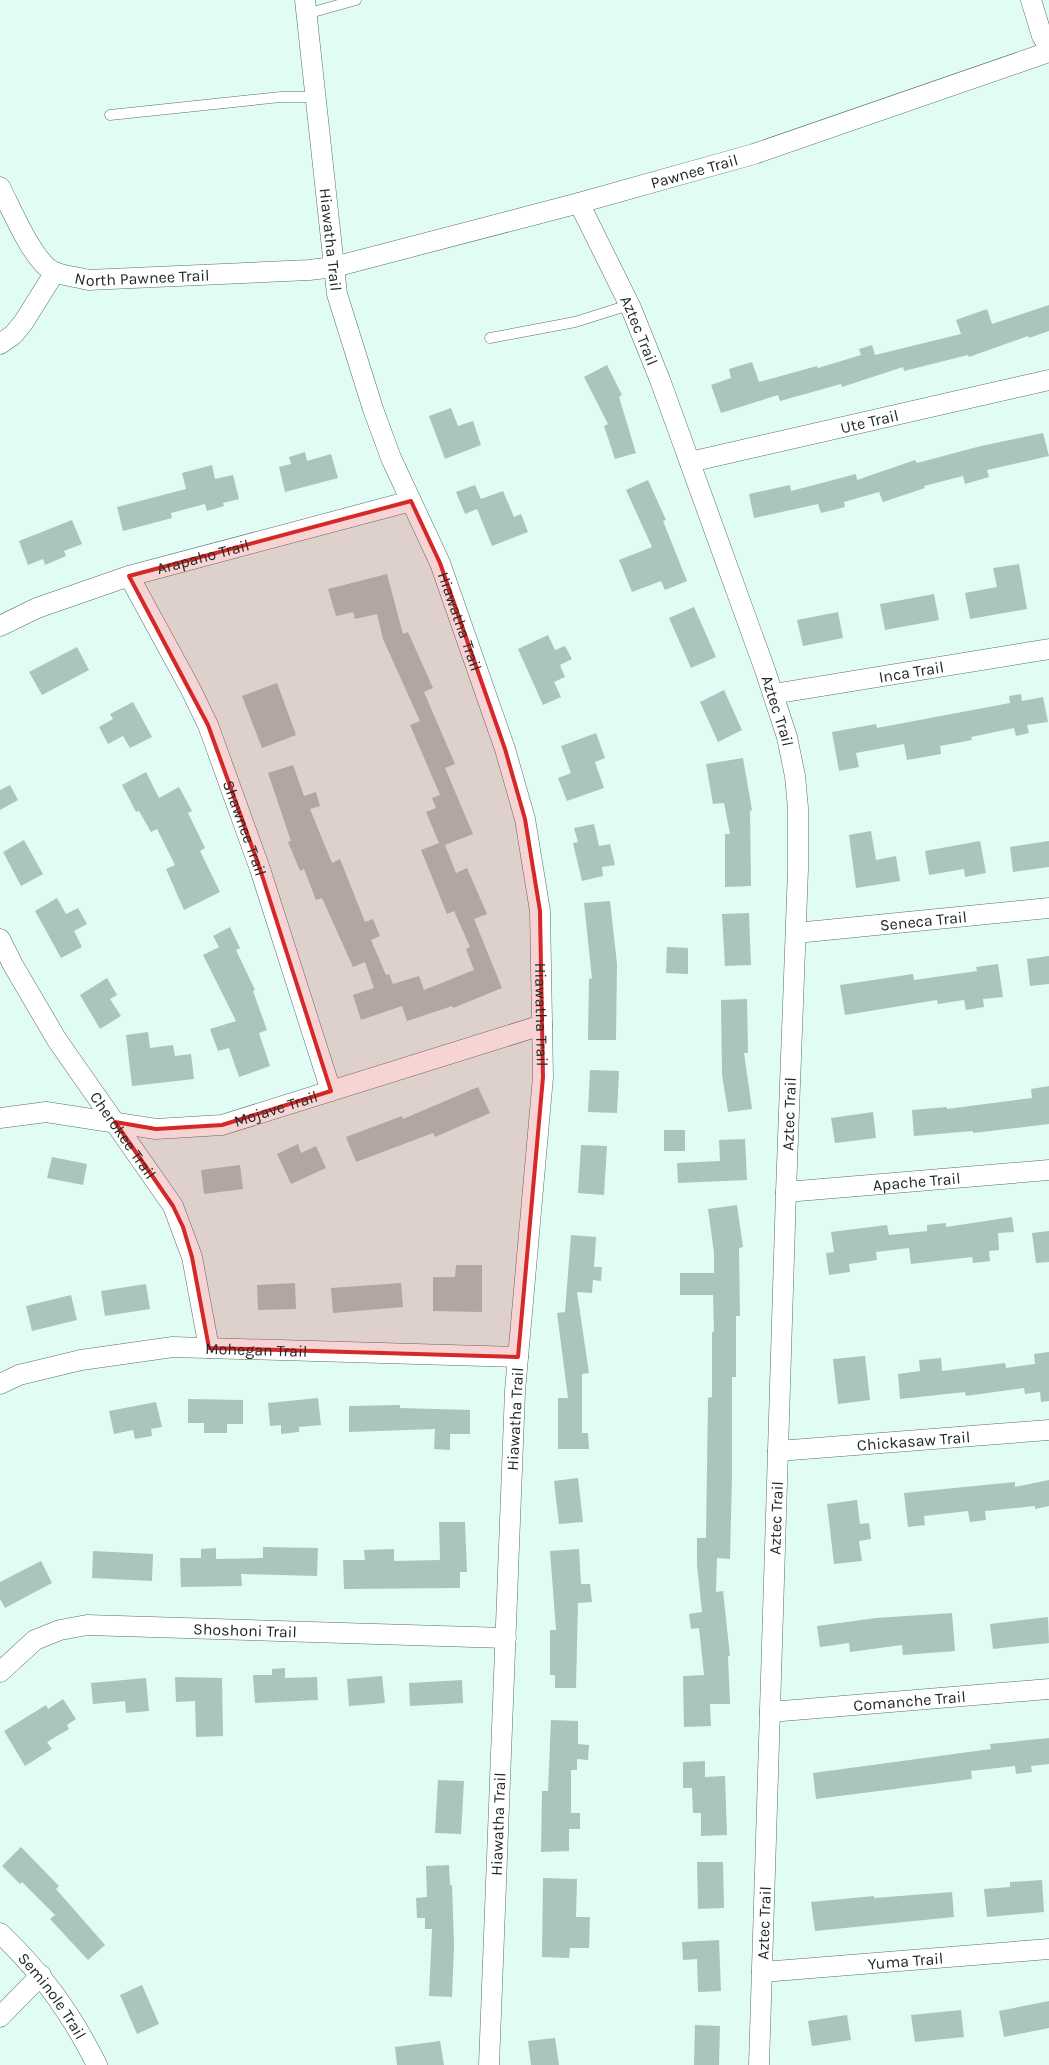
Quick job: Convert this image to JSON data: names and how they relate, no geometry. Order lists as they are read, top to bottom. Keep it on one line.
{"streets":{"street":["Pawnee Trail","Hiawatha Trail","North Pawnee Trail","Aztec Trail","Ute Trail","Arapaho Trail","Inca Trail","Shawnee Trail","Seneca Trail","Mojave Trail","Cherokee Trail","Apache Trail","Mohegan Trail","Chickasaw Trail","Shoshoni Trail","Comanche Trail","Yuma Trail","Seminole Trail"]},"crossings":[["Pawnee Trail","Hiawatha Trail"],["Pawnee Trail","North Pawnee Trail"],["Pawnee Trail","Aztec Trail"],["Hiawatha Trail","North Pawnee Trail"],["Hiawatha Trail","Arapaho Trail"],["Hiawatha Trail","Mojave Trail"],["Hiawatha Trail","Mohegan Trail"],["Hiawatha Trail","Shoshoni Trail"],["Aztec Trail","Ute Trail"],["Aztec Trail","Inca Trail"],["Aztec Trail","Seneca Trail"],["Aztec Trail","Apache Trail"],["Aztec Trail","Chickasaw Trail"],["Aztec Trail","Comanche Trail"],["Aztec Trail","Yuma Trail"],["Arapaho Trail","Shawnee Trail"],["Shawnee Trail","Mojave Trail"],["Mojave Trail","Cherokee Trail"],["Cherokee Trail","Mohegan Trail"]]}
